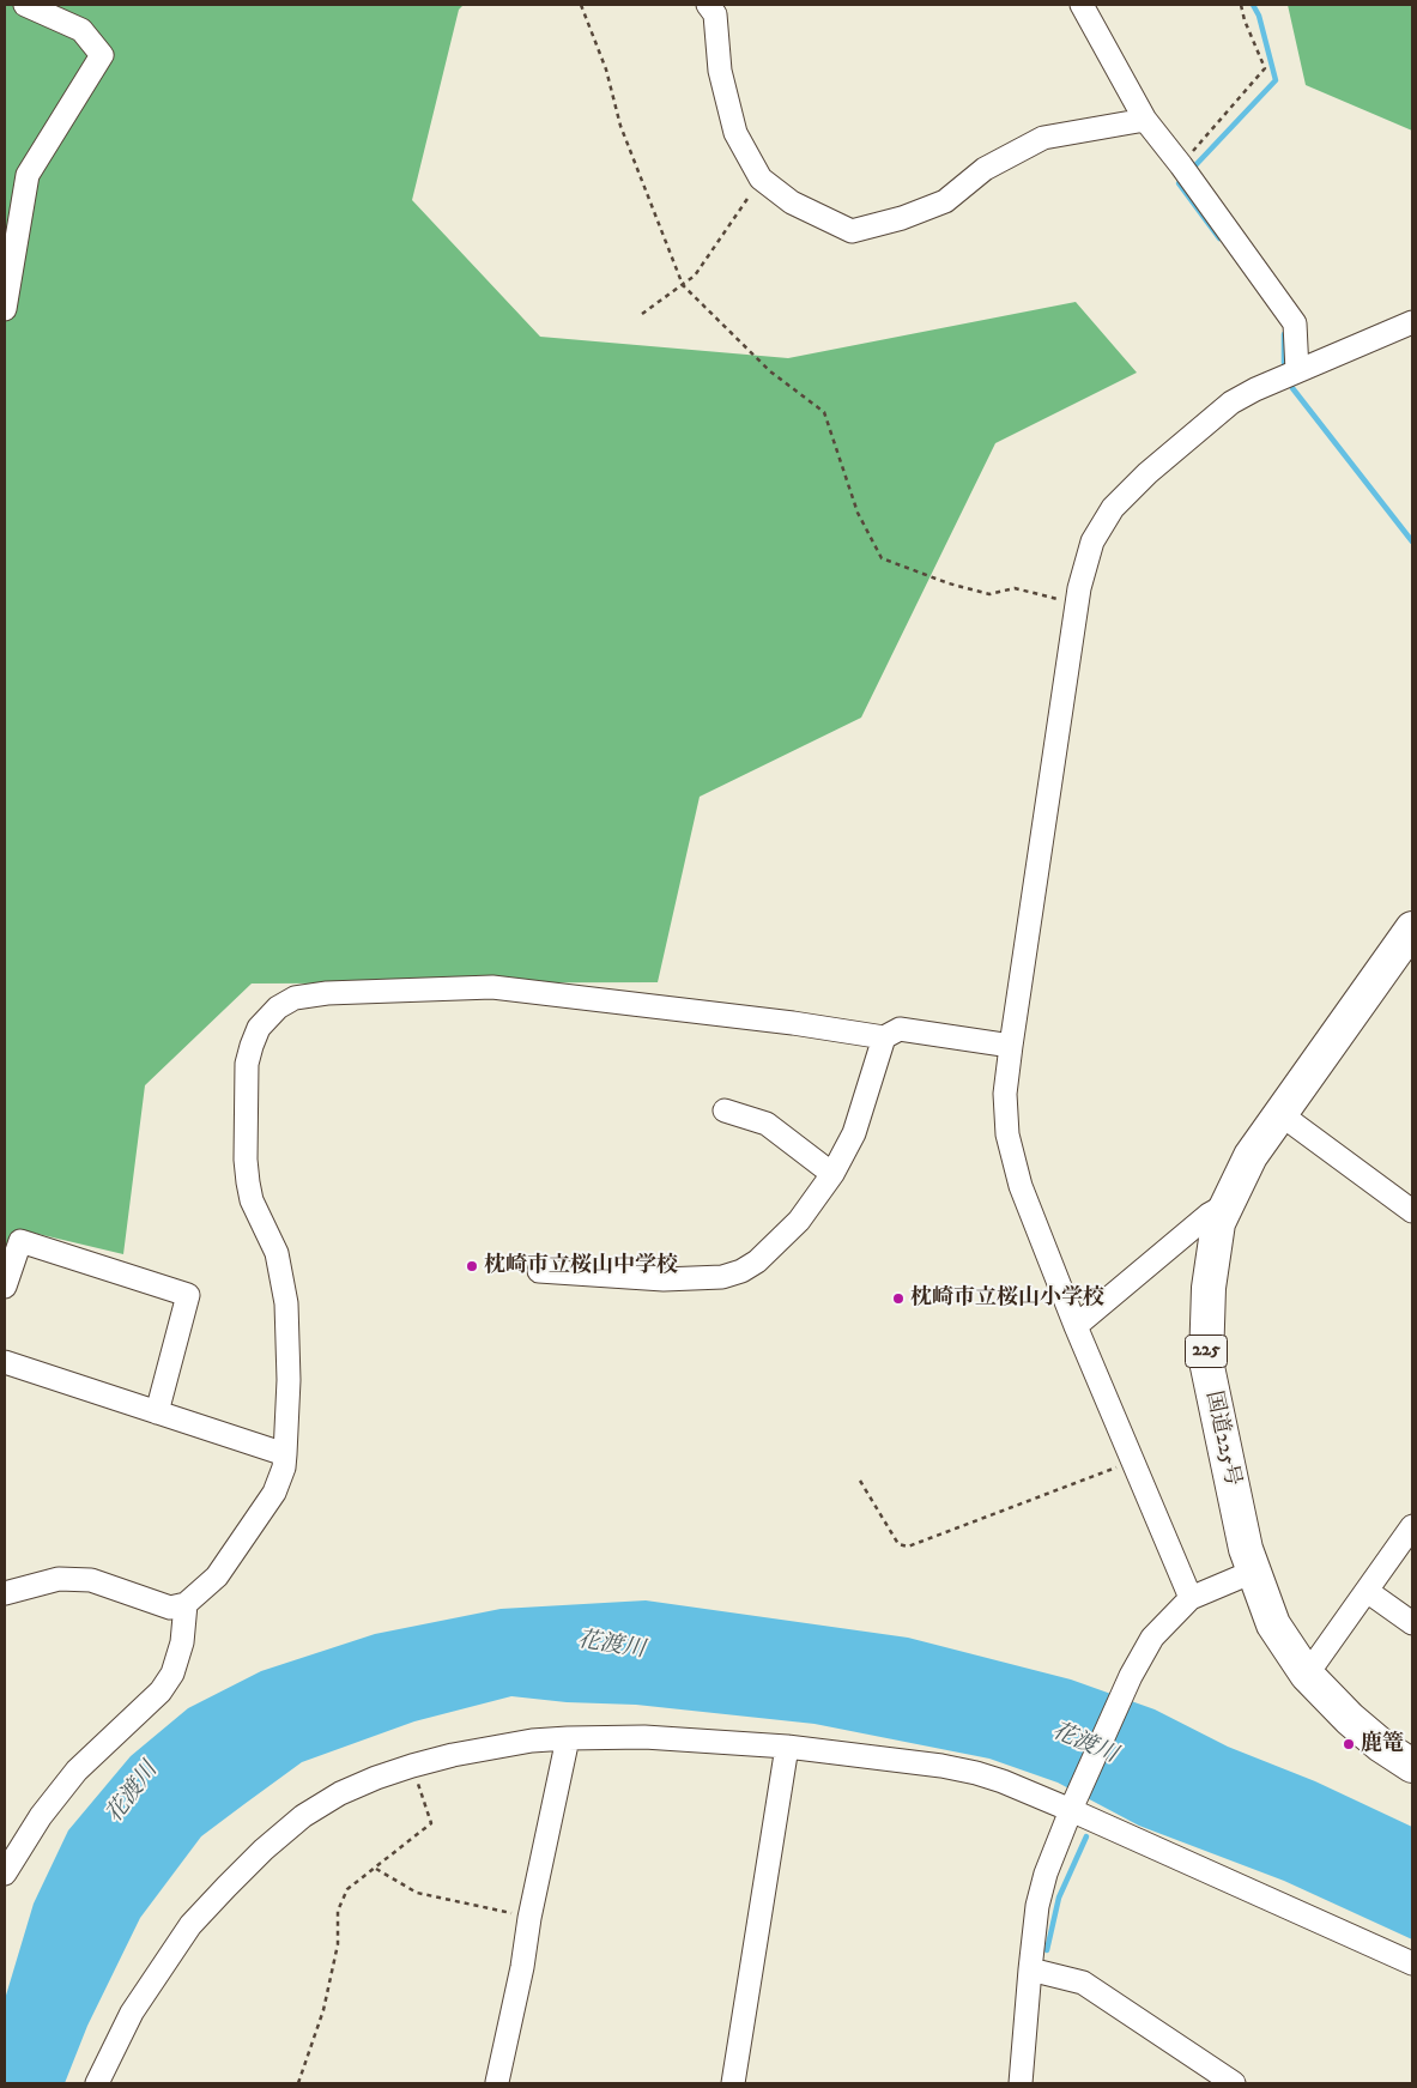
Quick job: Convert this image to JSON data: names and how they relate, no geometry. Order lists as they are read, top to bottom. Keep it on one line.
{"streets":{"highway":["225","国道225号"]},"water":["花渡川"],"places":["枕崎市立桜山中学校","枕崎市立桜山小学校","鹿篭"]}
